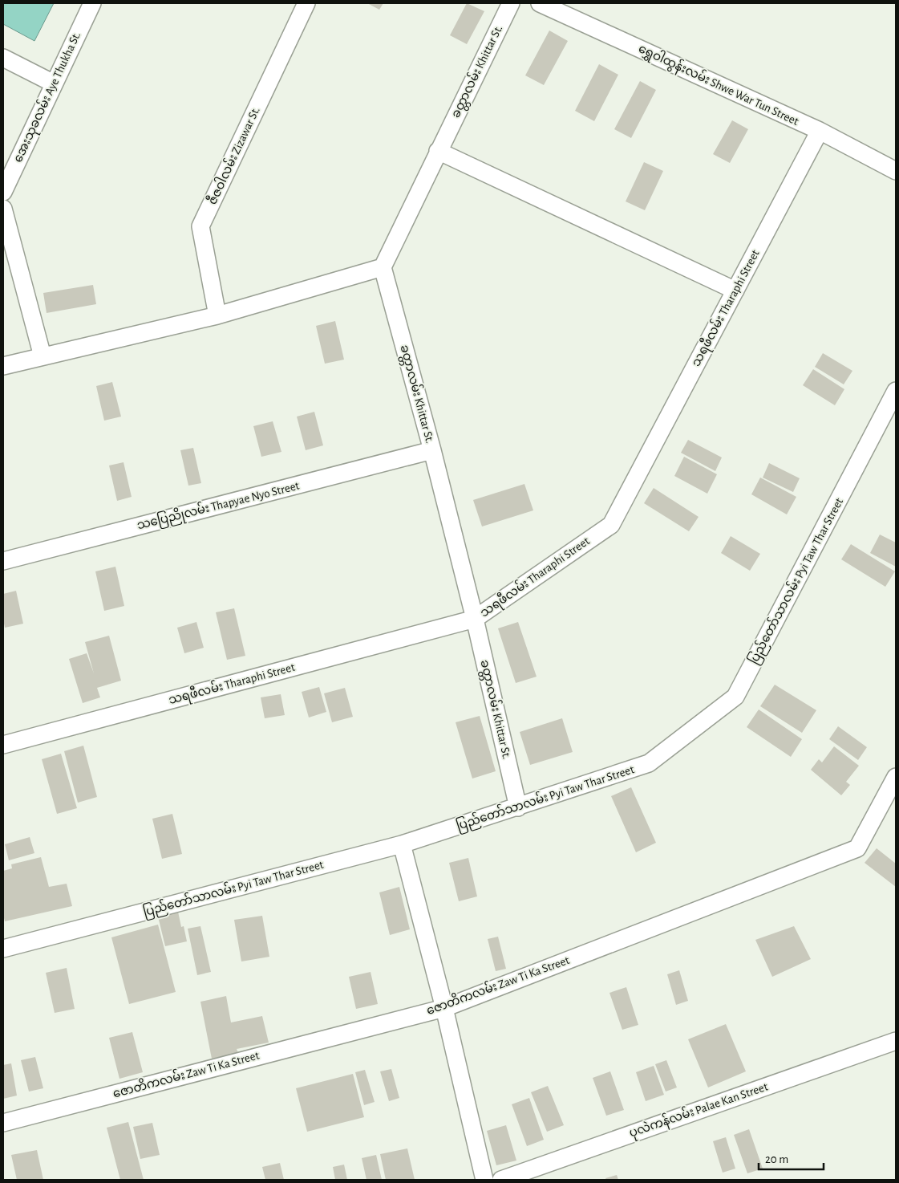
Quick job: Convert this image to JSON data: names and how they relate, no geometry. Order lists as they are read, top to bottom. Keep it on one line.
{"streets":{"street":["ခတ္တာလမ်း Khittar St.","ရွှေဝါထွန်းလမ်း Shwe War Tun Street","အေးသုခလမ်း Aye Thukha St.","ဇီဇဝါလမ်း Zizawar St.","သရဖီလမ်း Tharaphi Street","သပြေညိုလမ်း Thapyae Nyo Street","ပြည်တော်သာလမ်း Pyi Taw Thar Street","ဇောတိကလမ်း Zaw Ti Ka Street","ပုလဲကန်လမ်း Palae Kan Street"]},"crossings":[["ခတ္တာလမ်း Khittar St.","သရဖီလမ်း Tharaphi Street"],["ခတ္တာလမ်း Khittar St.","သပြေညိုလမ်း Thapyae Nyo Street"],["ခတ္တာလမ်း Khittar St.","ပြည်တော်သာလမ်း Pyi Taw Thar Street"],["ရွှေဝါထွန်းလမ်း Shwe War Tun Street","သရဖီလမ်း Tharaphi Street"]],"scale_bar":"20 m"}
